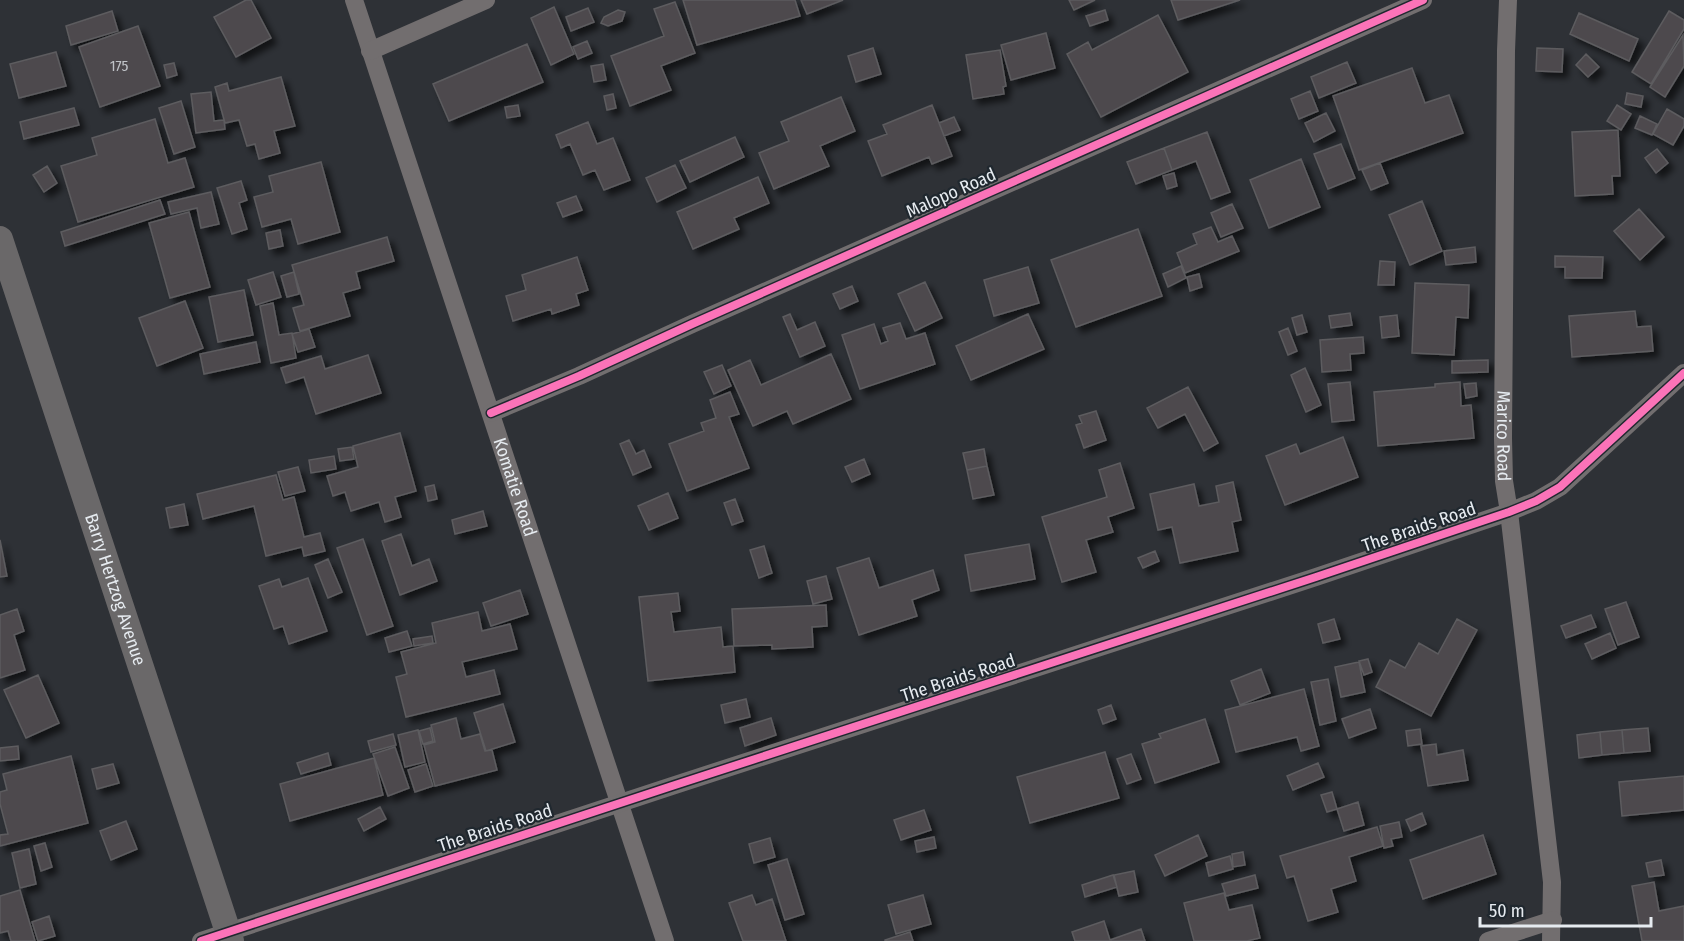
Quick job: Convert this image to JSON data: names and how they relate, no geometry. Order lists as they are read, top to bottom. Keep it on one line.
{"streets":{"main road":["Barry Hertzog Avenue"],"street":["Malopo Road","Marico Road","Komatie Road","The Braids Road"]},"crossings":[["Malopo Road","Komatie Road"],["Marico Road","The Braids Road"],["Komatie Road","The Braids Road"],["The Braids Road","Barry Hertzog Avenue"]],"house_numbers":["175"],"scale_bar":"50 m"}
